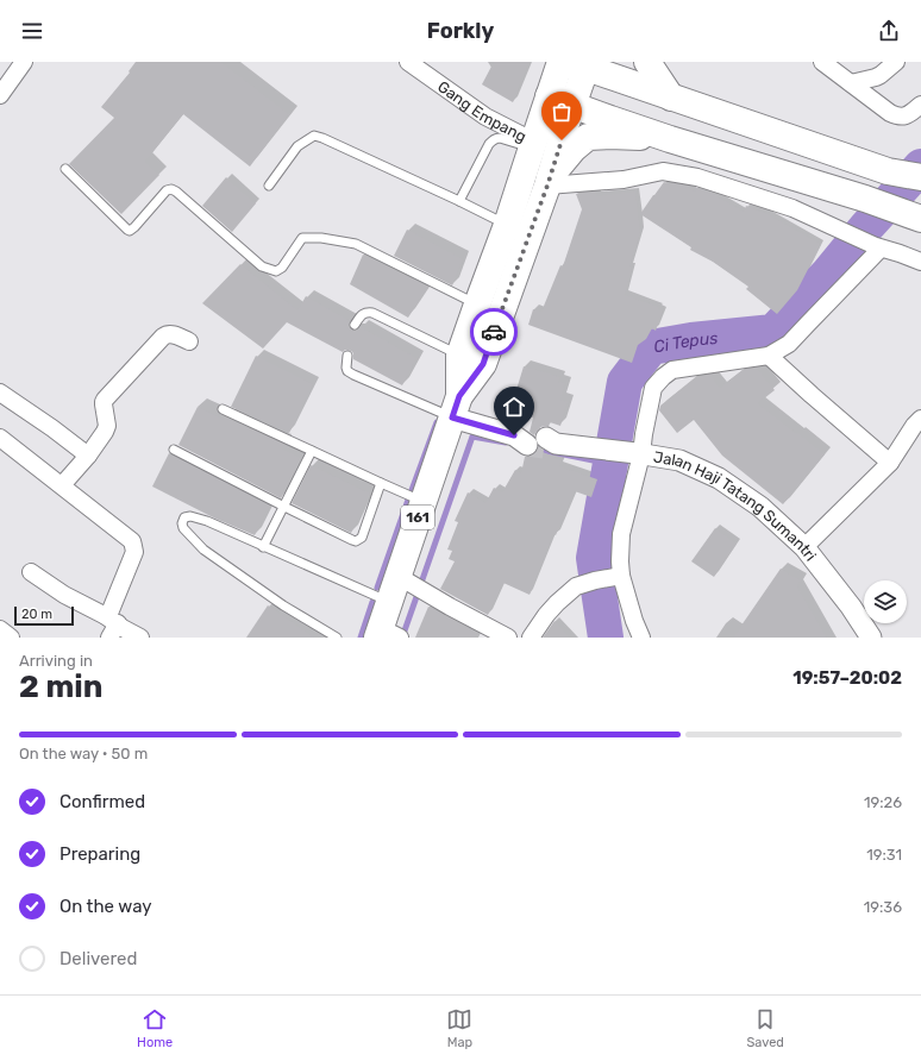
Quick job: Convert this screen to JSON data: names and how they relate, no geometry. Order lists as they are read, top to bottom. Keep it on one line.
{"streets":{"main road":["161"],"street":["Gang Empang","Jalan Haji Tatang Sumantri"]},"crossings":[["Gang Empang","161"],["Jalan Haji Tatang Sumantri","161"]],"water":["Ci Tepus"],"scale_bar":"20 m","page":{"header":"Forkly","scale":"20 m","heading":["2 min","Arriving in","19:57–20:02"],"bar":"On the way · 50 m","list":[["Confirmed","19:26"],["Preparing","19:31"],["On the way","19:36"],"Delivered"],"tabs":["Home","Map","Saved"]}}
